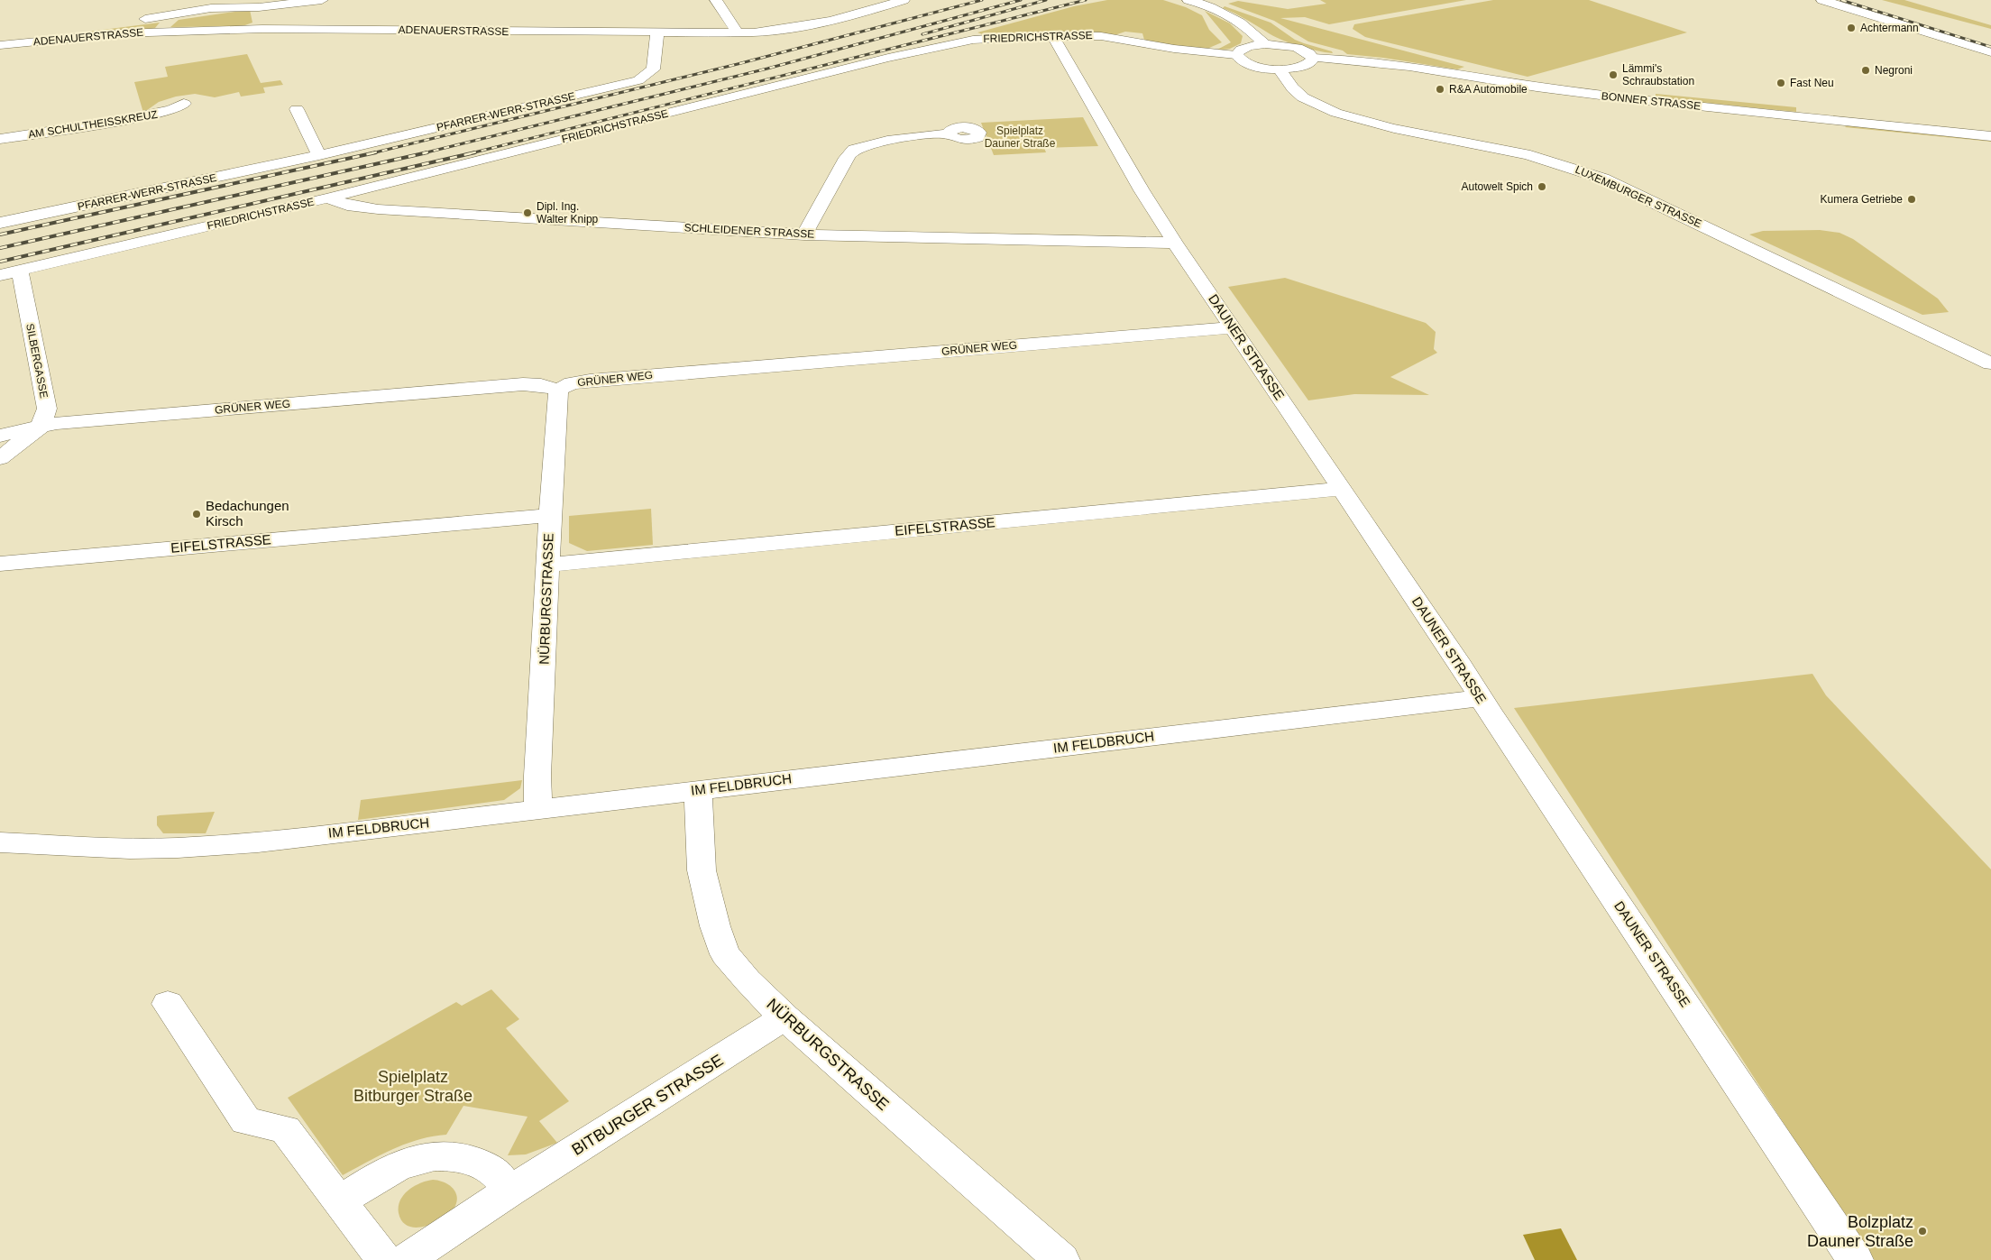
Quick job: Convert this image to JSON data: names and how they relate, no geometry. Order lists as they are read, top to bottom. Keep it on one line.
{"streets":{"street":["ADENAUERSTRASSE","FRIEDRICHSTRASSE","BONNER STRASSE","PFARRER-WERR-STRASSE","AM SCHULTHEISSKREUZ","LUXEMBURGER STRASSE","SCHLEIDENER STRASSE","DAUNER STRASSE","GRÜNER WEG","SILBERGASSE","EIFELSTRASSE","NÜRBURGSTRASSE","IM FELDBRUCH","BITBURGER STRASSE"]},"crossings":[["ADENAUERSTRASSE","PFARRER-WERR-STRASSE"],["FRIEDRICHSTRASSE","SCHLEIDENER STRASSE"],["FRIEDRICHSTRASSE","DAUNER STRASSE"],["FRIEDRICHSTRASSE","SILBERGASSE"],["SCHLEIDENER STRASSE","DAUNER STRASSE"],["DAUNER STRASSE","GRÜNER WEG"],["DAUNER STRASSE","EIFELSTRASSE"],["DAUNER STRASSE","IM FELDBRUCH"],["GRÜNER WEG","SILBERGASSE"],["GRÜNER WEG","NÜRBURGSTRASSE"],["EIFELSTRASSE","NÜRBURGSTRASSE"],["NÜRBURGSTRASSE","IM FELDBRUCH"],["NÜRBURGSTRASSE","BITBURGER STRASSE"]],"parks":["Spielplatz Dauner Straße","Spielplatz Bitburger Straße"],"places":["Achtermann","Negroni","Lämmi's Schraubstation","Fast Neu","R&A Automobile","Autowelt Spich","Kumera Getriebe","Dipl. Ing. Walter Knipp","Bedachungen Kirsch","Bolzplatz Dauner Straße"]}
